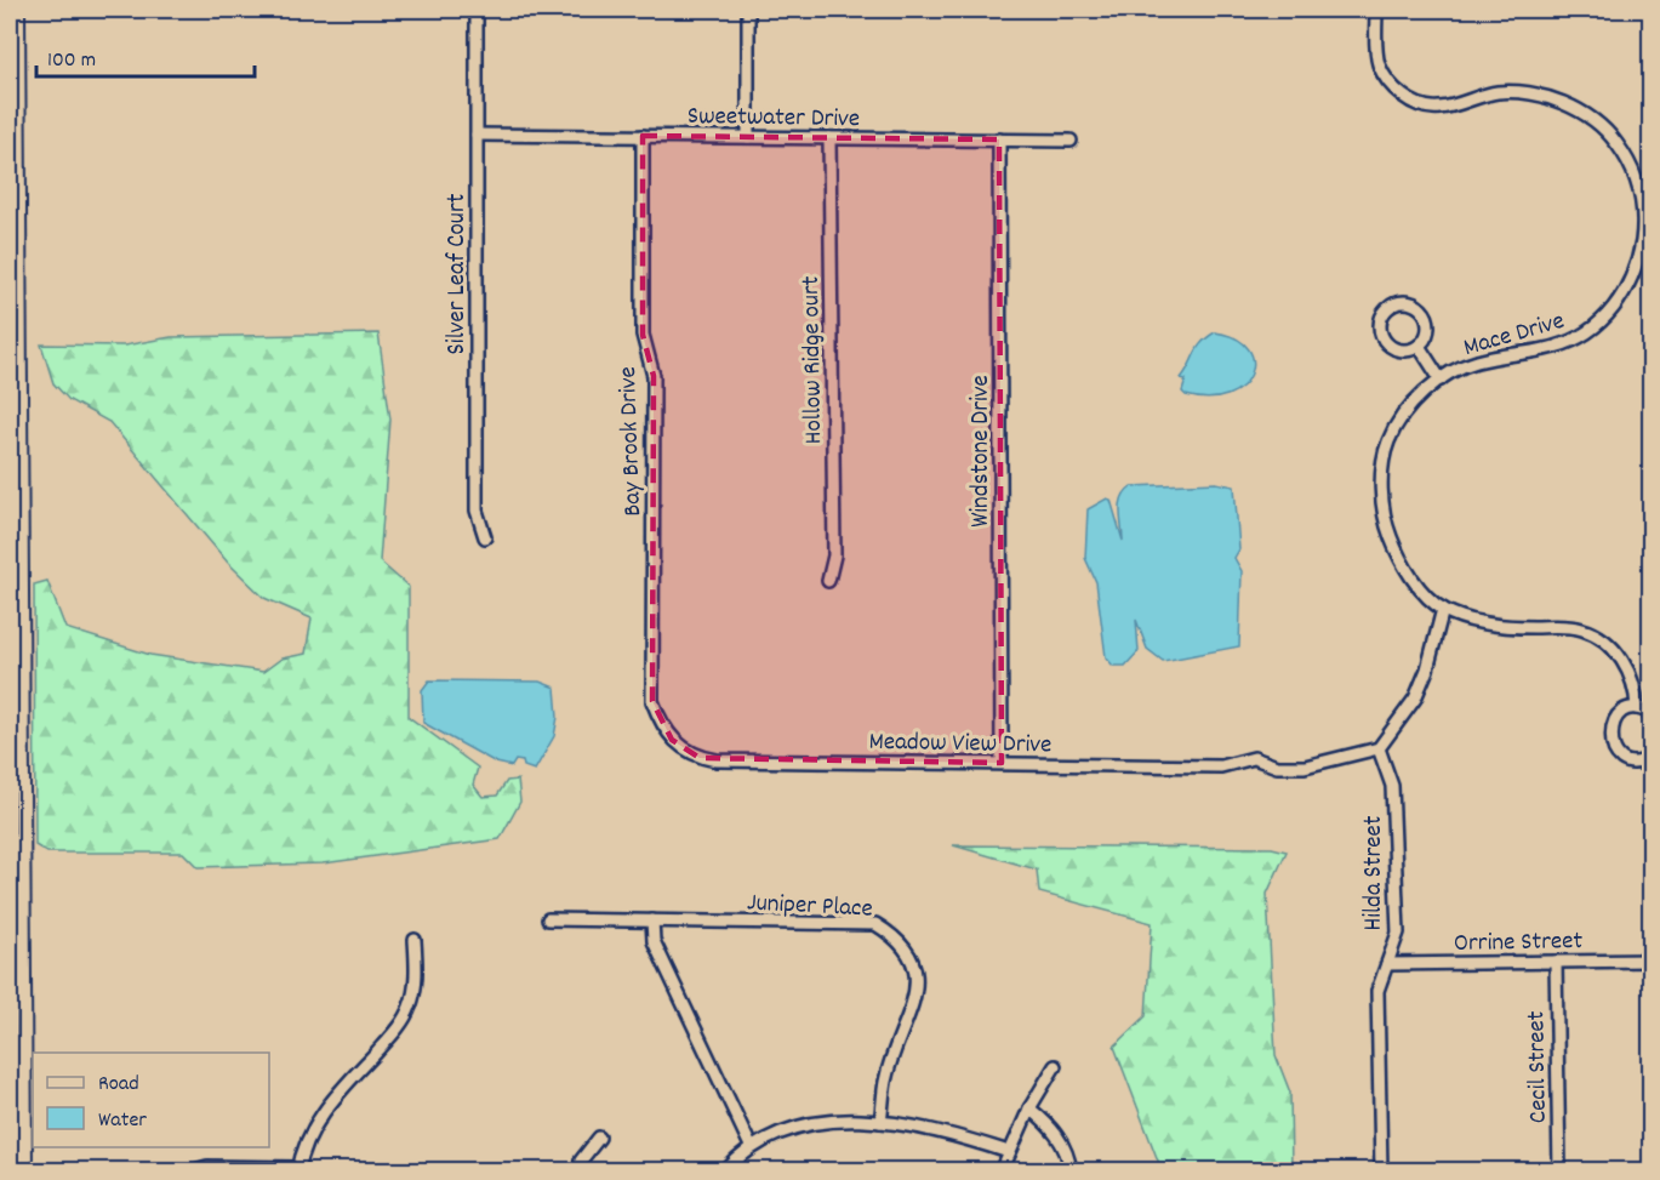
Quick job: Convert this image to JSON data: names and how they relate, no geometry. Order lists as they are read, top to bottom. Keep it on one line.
{"streets":{"street":["Sweetwater Drive","Silver Leaf Court","Mace Drive","Hollow Ridge ourt","Bay Brook Drive","Windstone Drive","Meadow View Drive","Hilda Street","Juniper Place","Orrine Street","Cecil Street"]},"crossings":[["Sweetwater Drive","Silver Leaf Court"],["Sweetwater Drive","Hollow Ridge ourt"],["Sweetwater Drive","Bay Brook Drive"],["Sweetwater Drive","Windstone Drive"],["Bay Brook Drive","Meadow View Drive"],["Windstone Drive","Meadow View Drive"],["Meadow View Drive","Hilda Street"],["Hilda Street","Orrine Street"],["Orrine Street","Cecil Street"]],"legend":["Road","Water"],"scale_bar":"100 m"}
